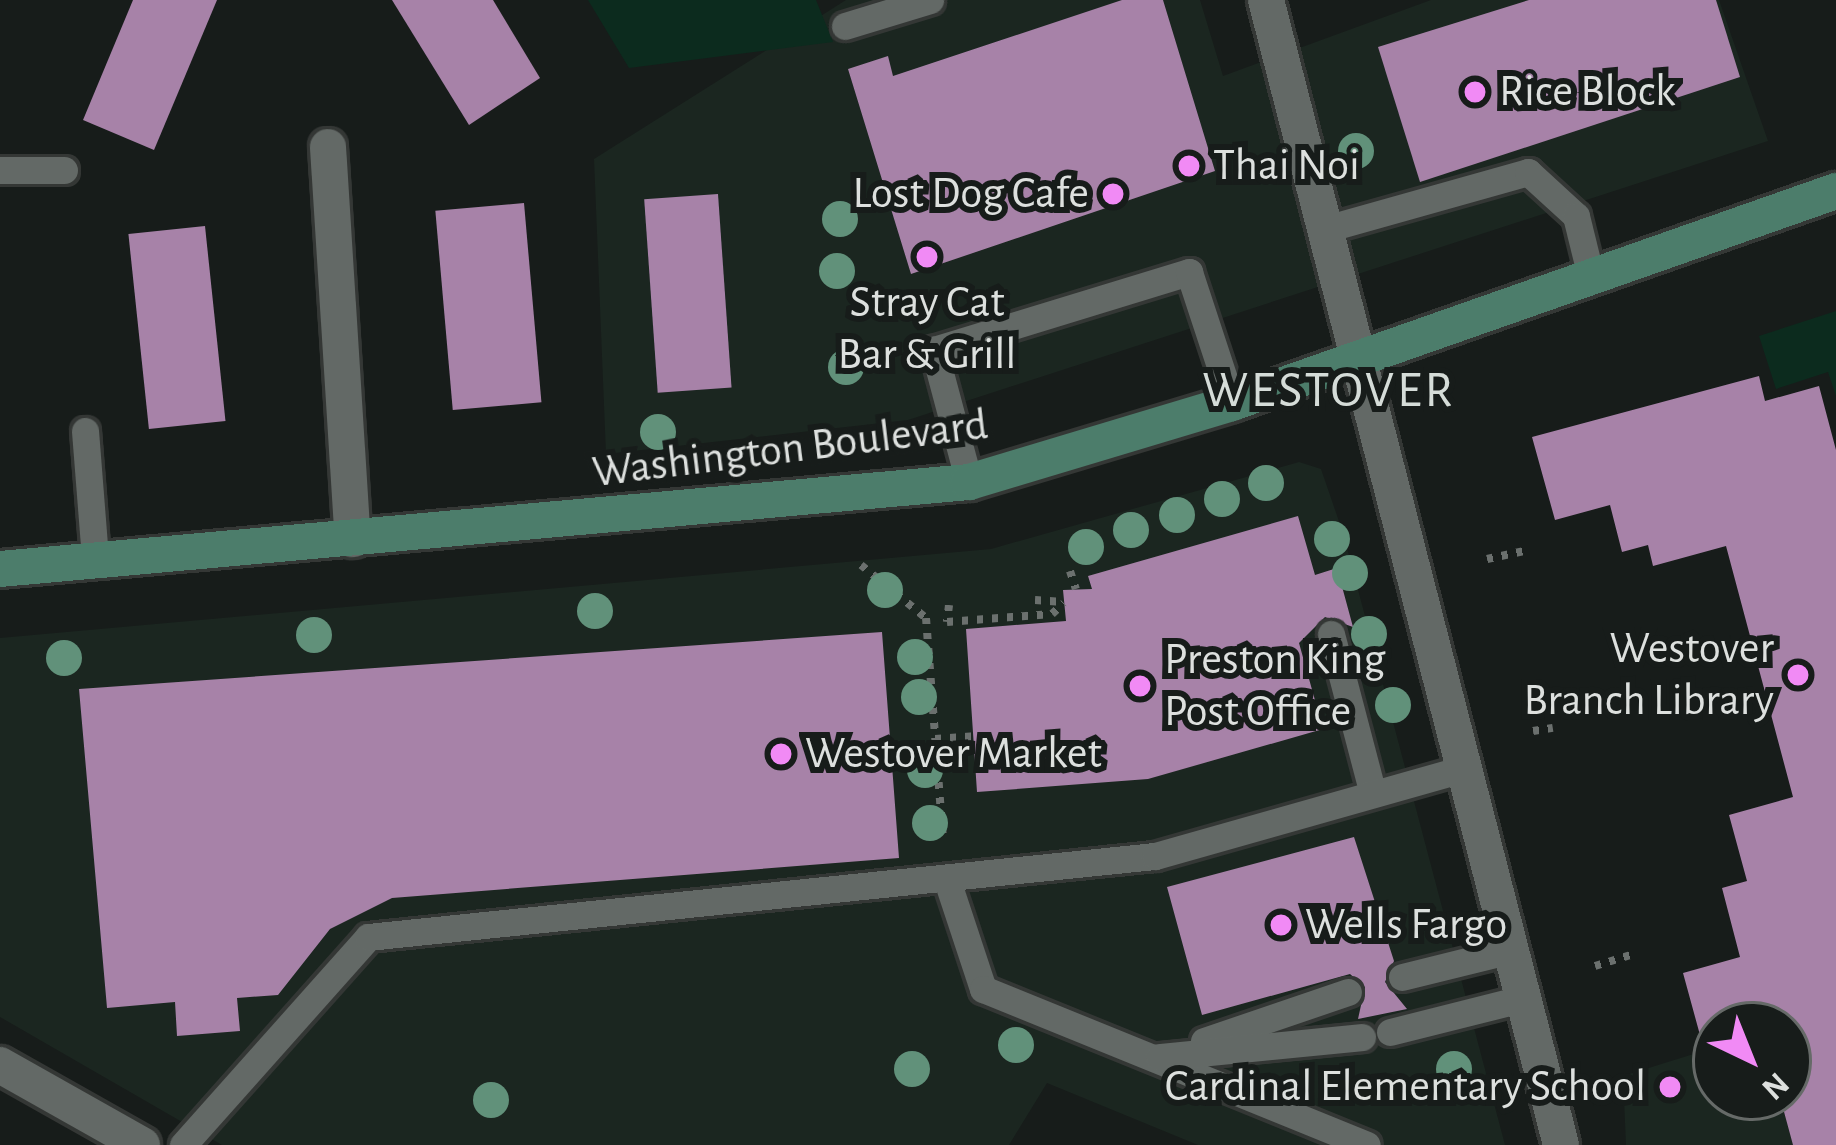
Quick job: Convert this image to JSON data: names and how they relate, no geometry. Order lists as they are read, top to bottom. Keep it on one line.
{"streets":{"main road":["Washington Boulevard"]},"districts":["WESTOVER"],"places":["Rice Block","Thai Noi","Lost Dog Cafe","Stray Cat Bar & Grill","Westover Branch Library","Preston King Post Office","Westover Market","Wells Fargo","Cardinal Elementary School"],"north":"bottom right"}
